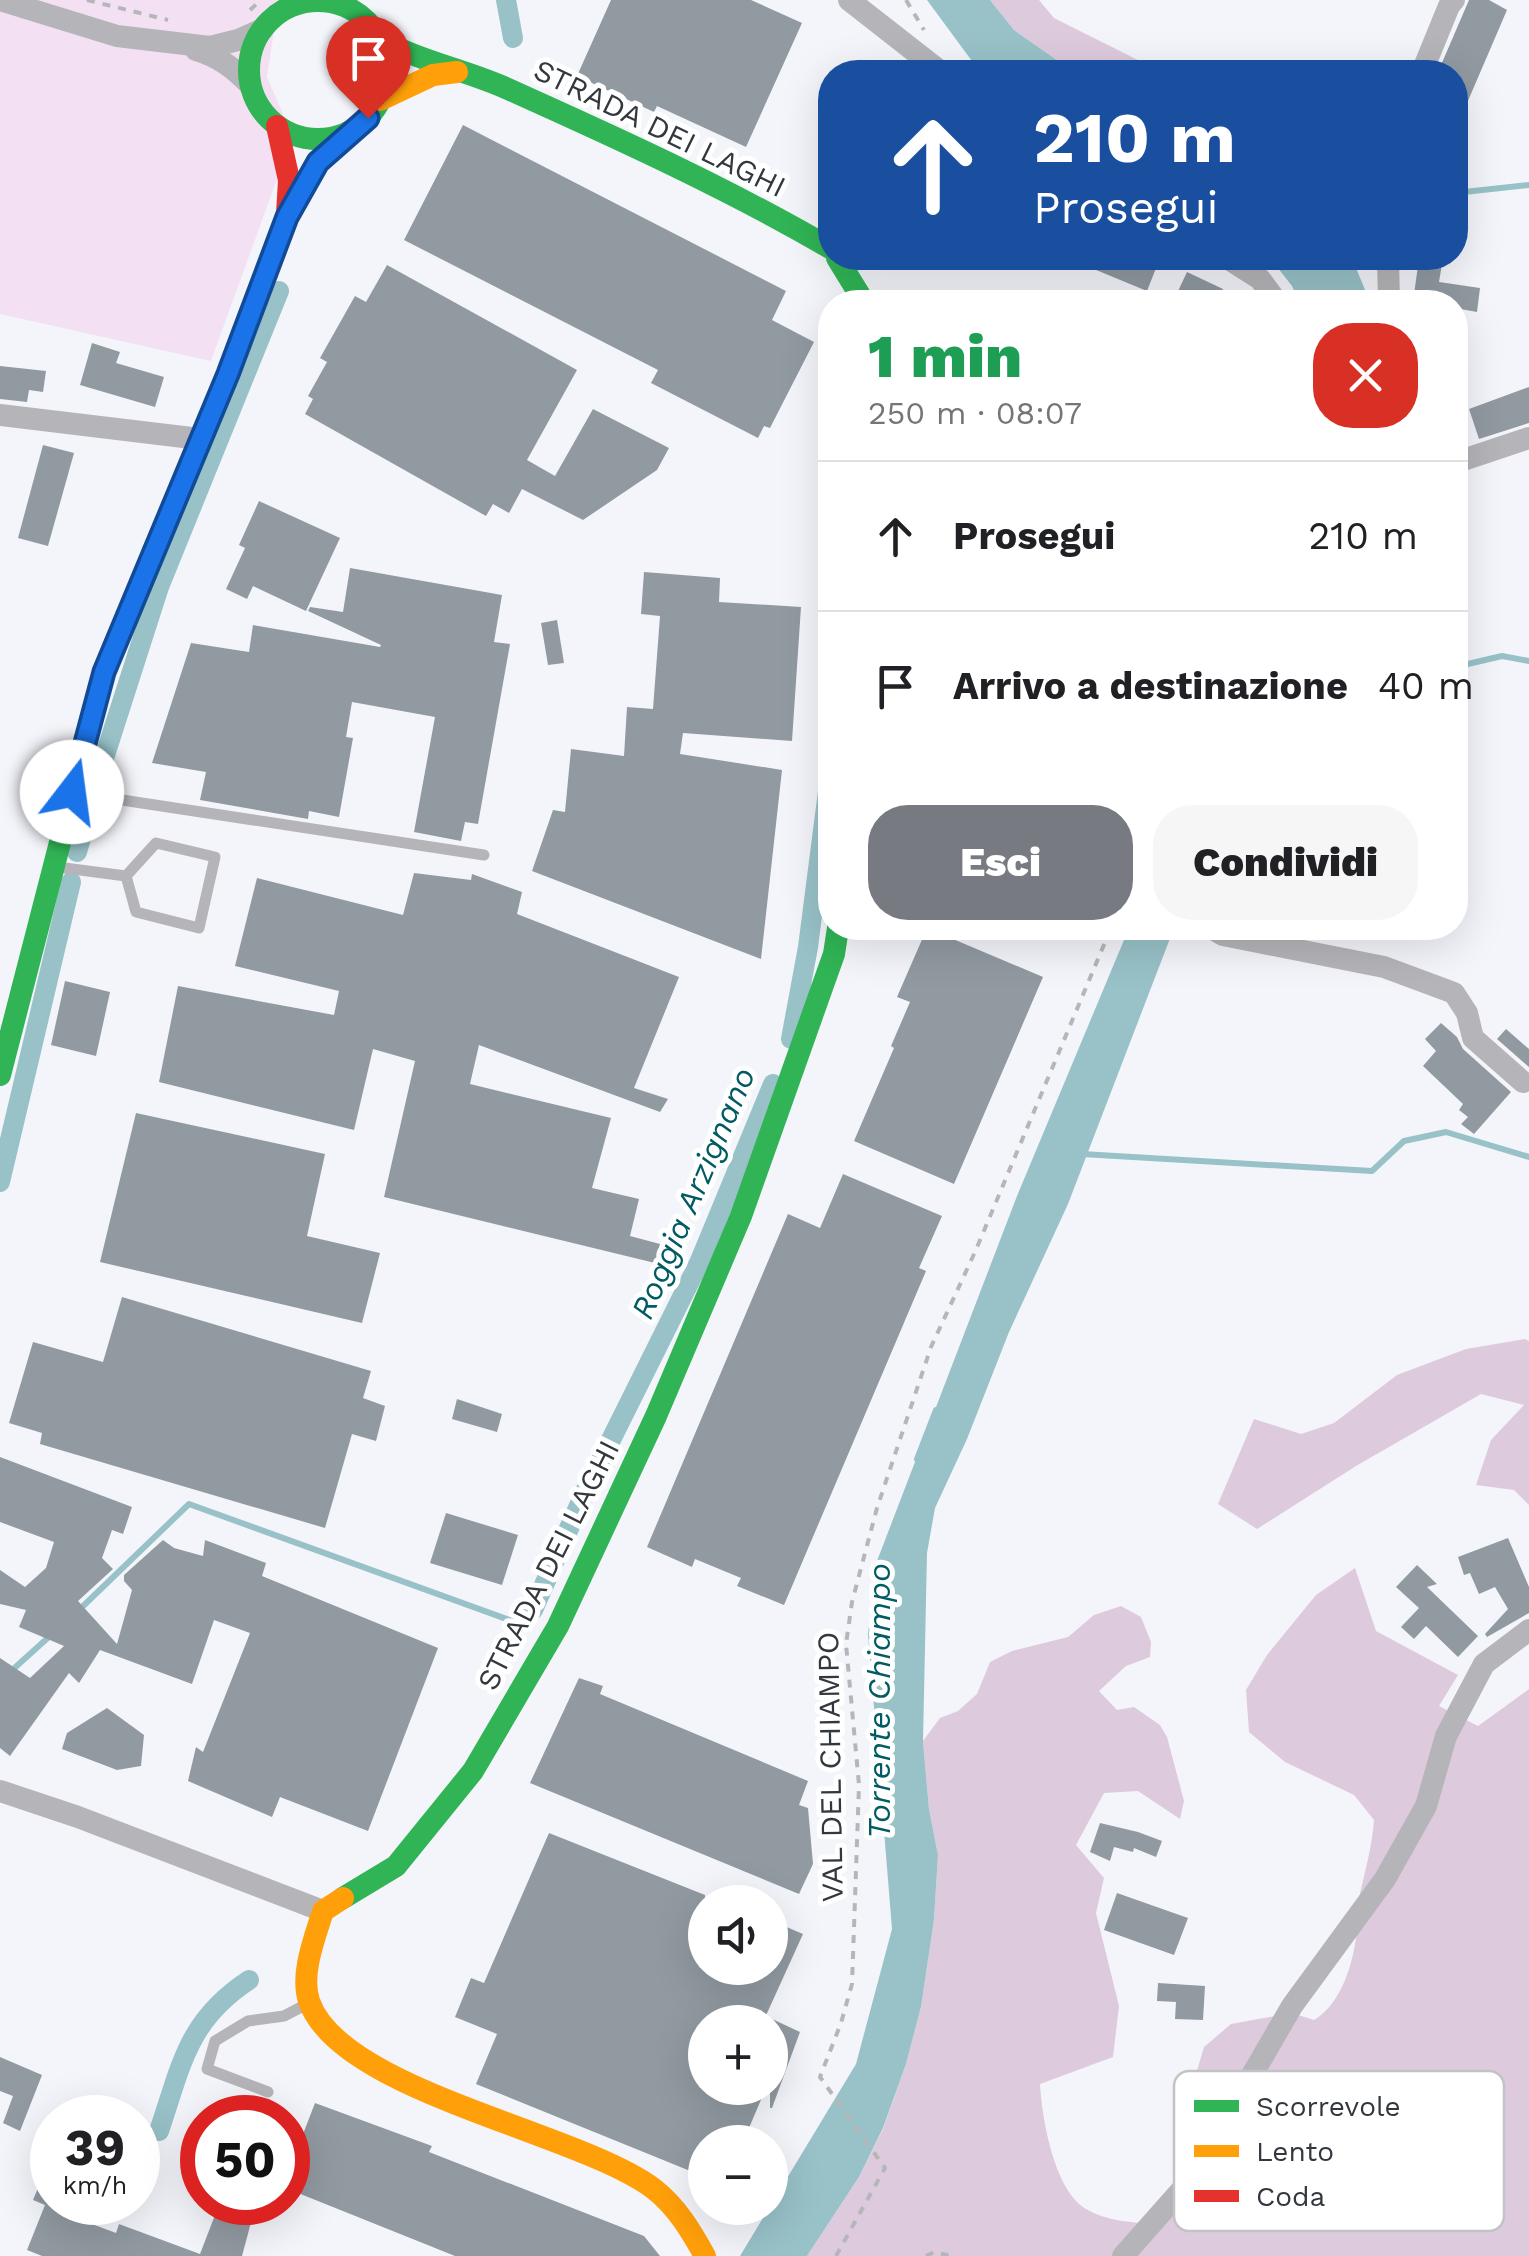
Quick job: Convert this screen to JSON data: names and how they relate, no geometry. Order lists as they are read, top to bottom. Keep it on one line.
{"streets":{"street":["STRADA DEI LAGHI"],"path":["VAL DEL CHIAMPO"]},"water":["Roggia Arzignano","Torrente Chiampo"],"legend":["Scorrevole","Lento","Coda"],"page":{"turn":["210 m","Prosegui"],"heading":["1 min","250 m · 08:07"],"list":[{"name":"Prosegui","value":"210 m"},{"name":"Arrivo a destinazione","value":"40 m"}],"buttons":["Esci","Condividi"],"map_buttons":["+","−"],"speed":"39 km/h","limit":"50"}}
